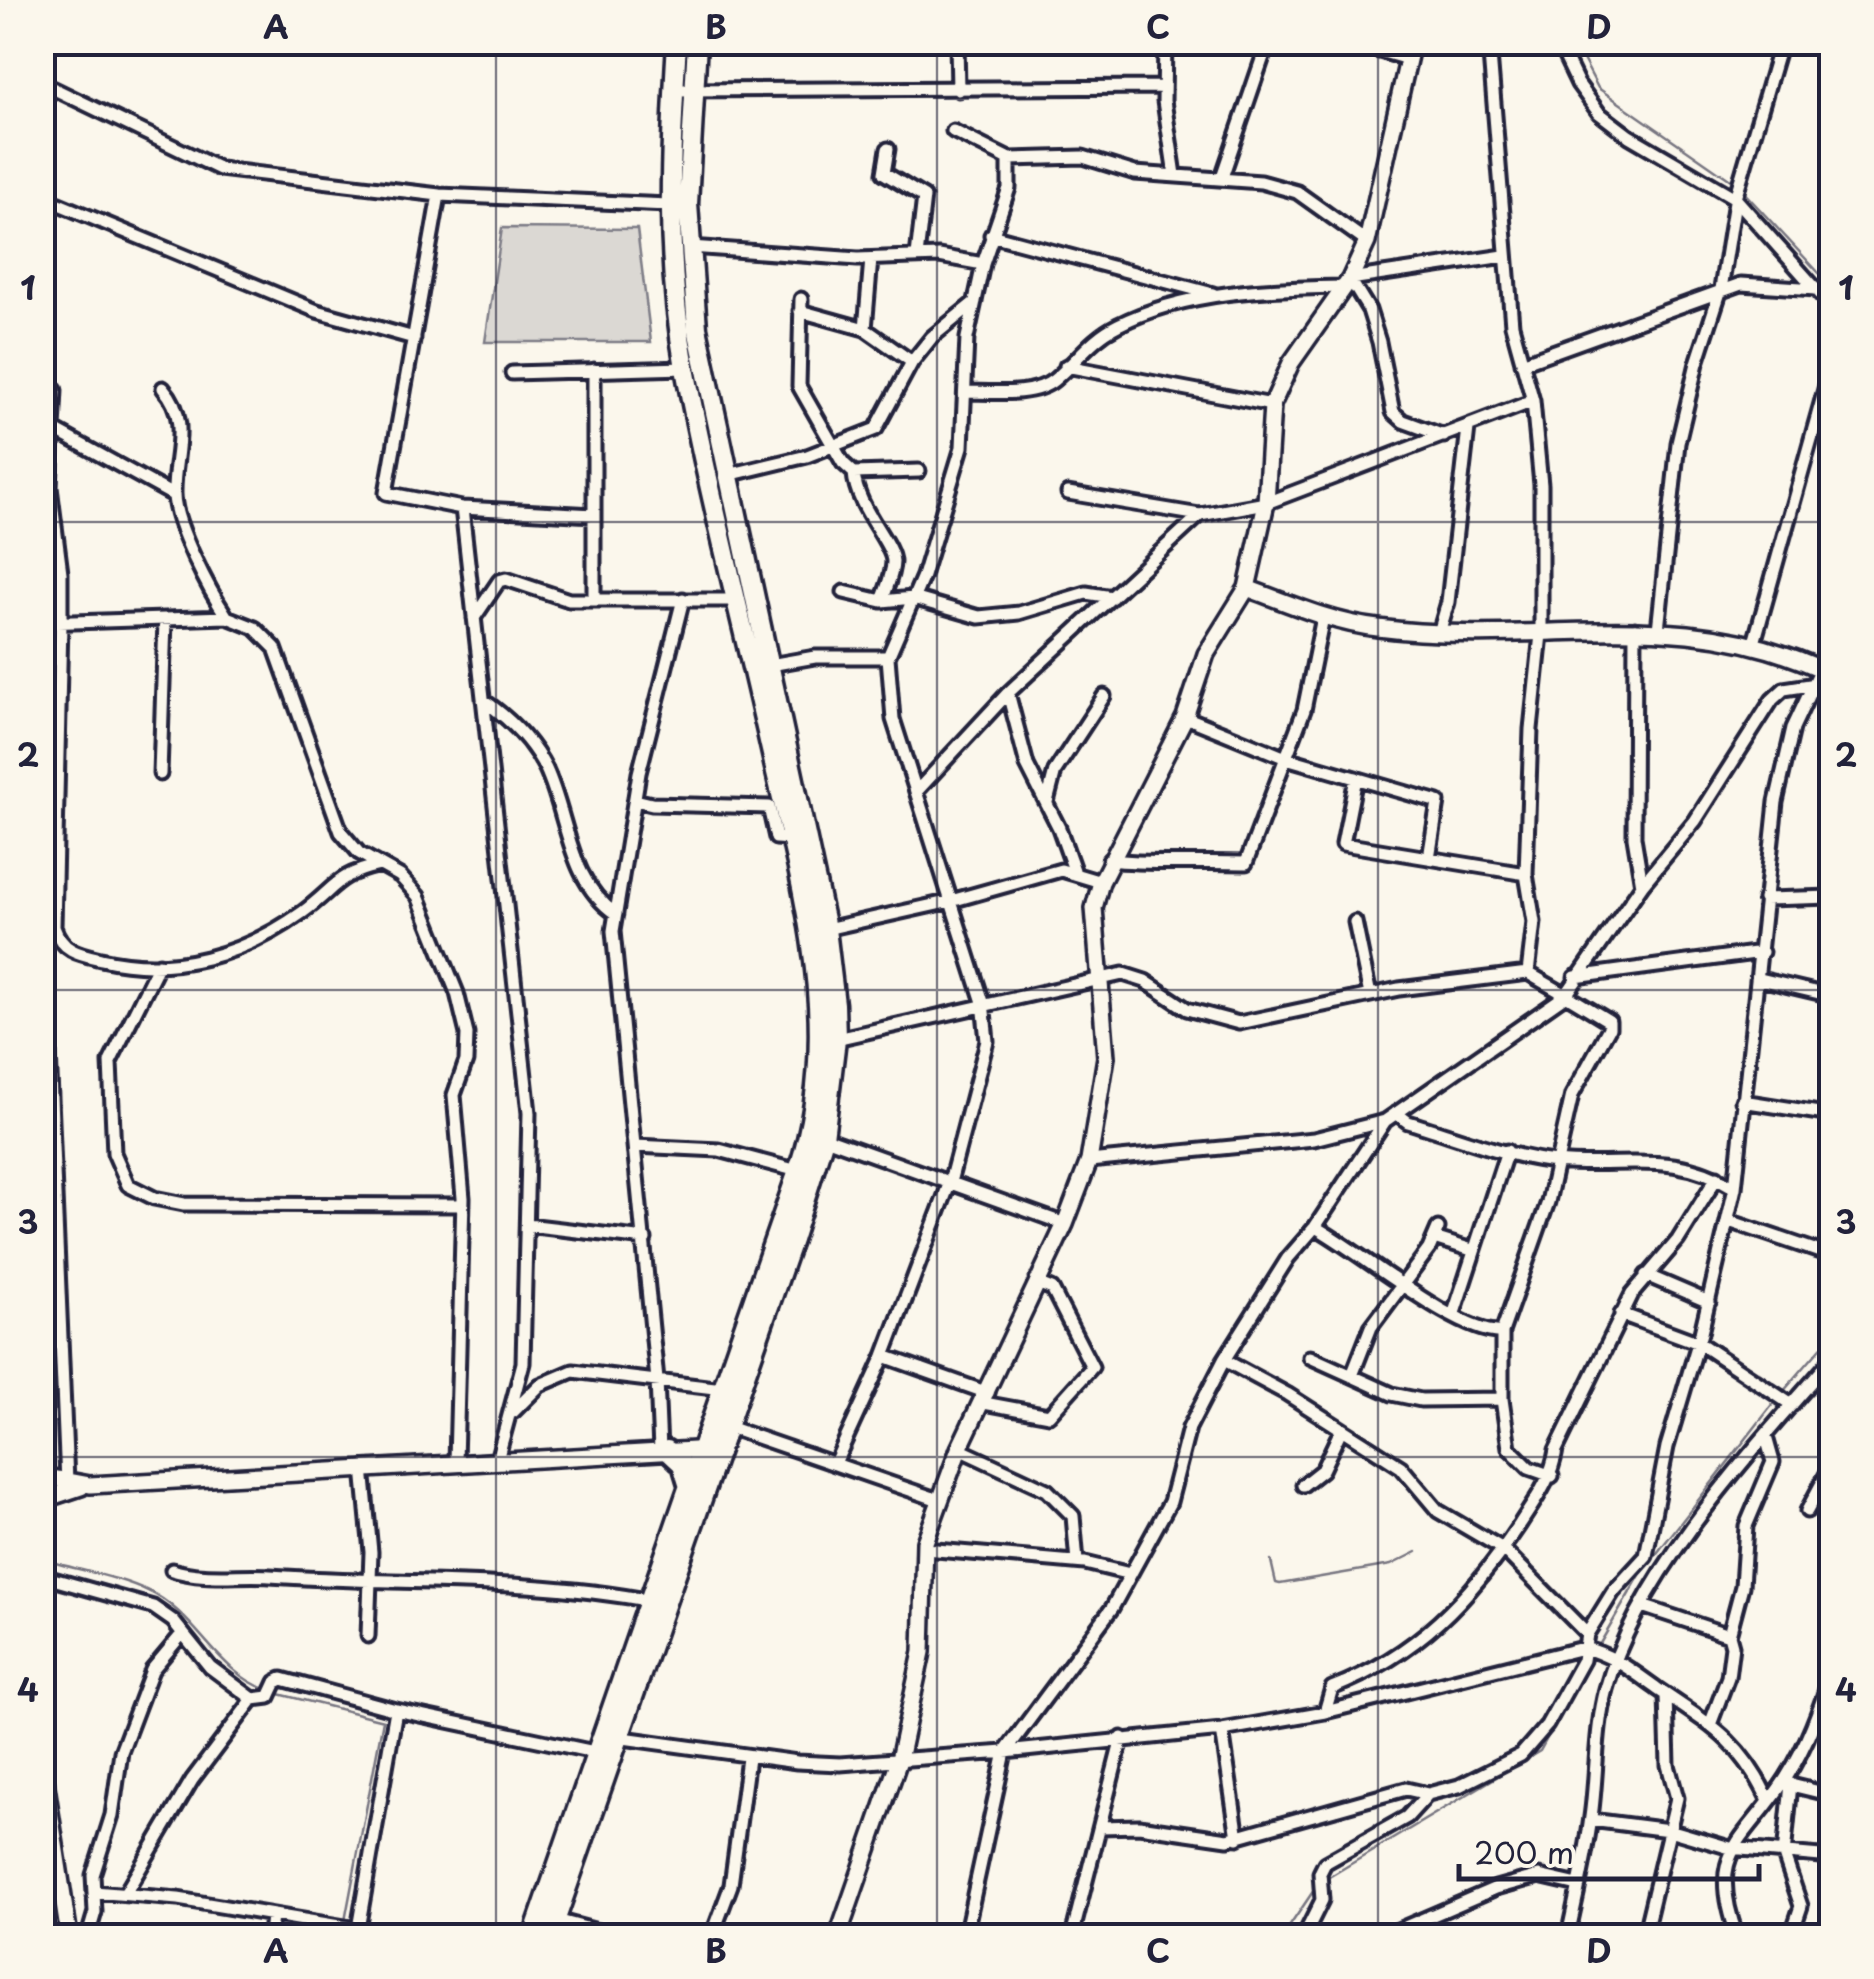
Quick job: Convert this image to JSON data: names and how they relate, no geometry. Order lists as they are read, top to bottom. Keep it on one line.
{"scale_bar":"200 m","grid":{"columns":["A","B","C","D"],"rows":["1","2","3","4"]}}
